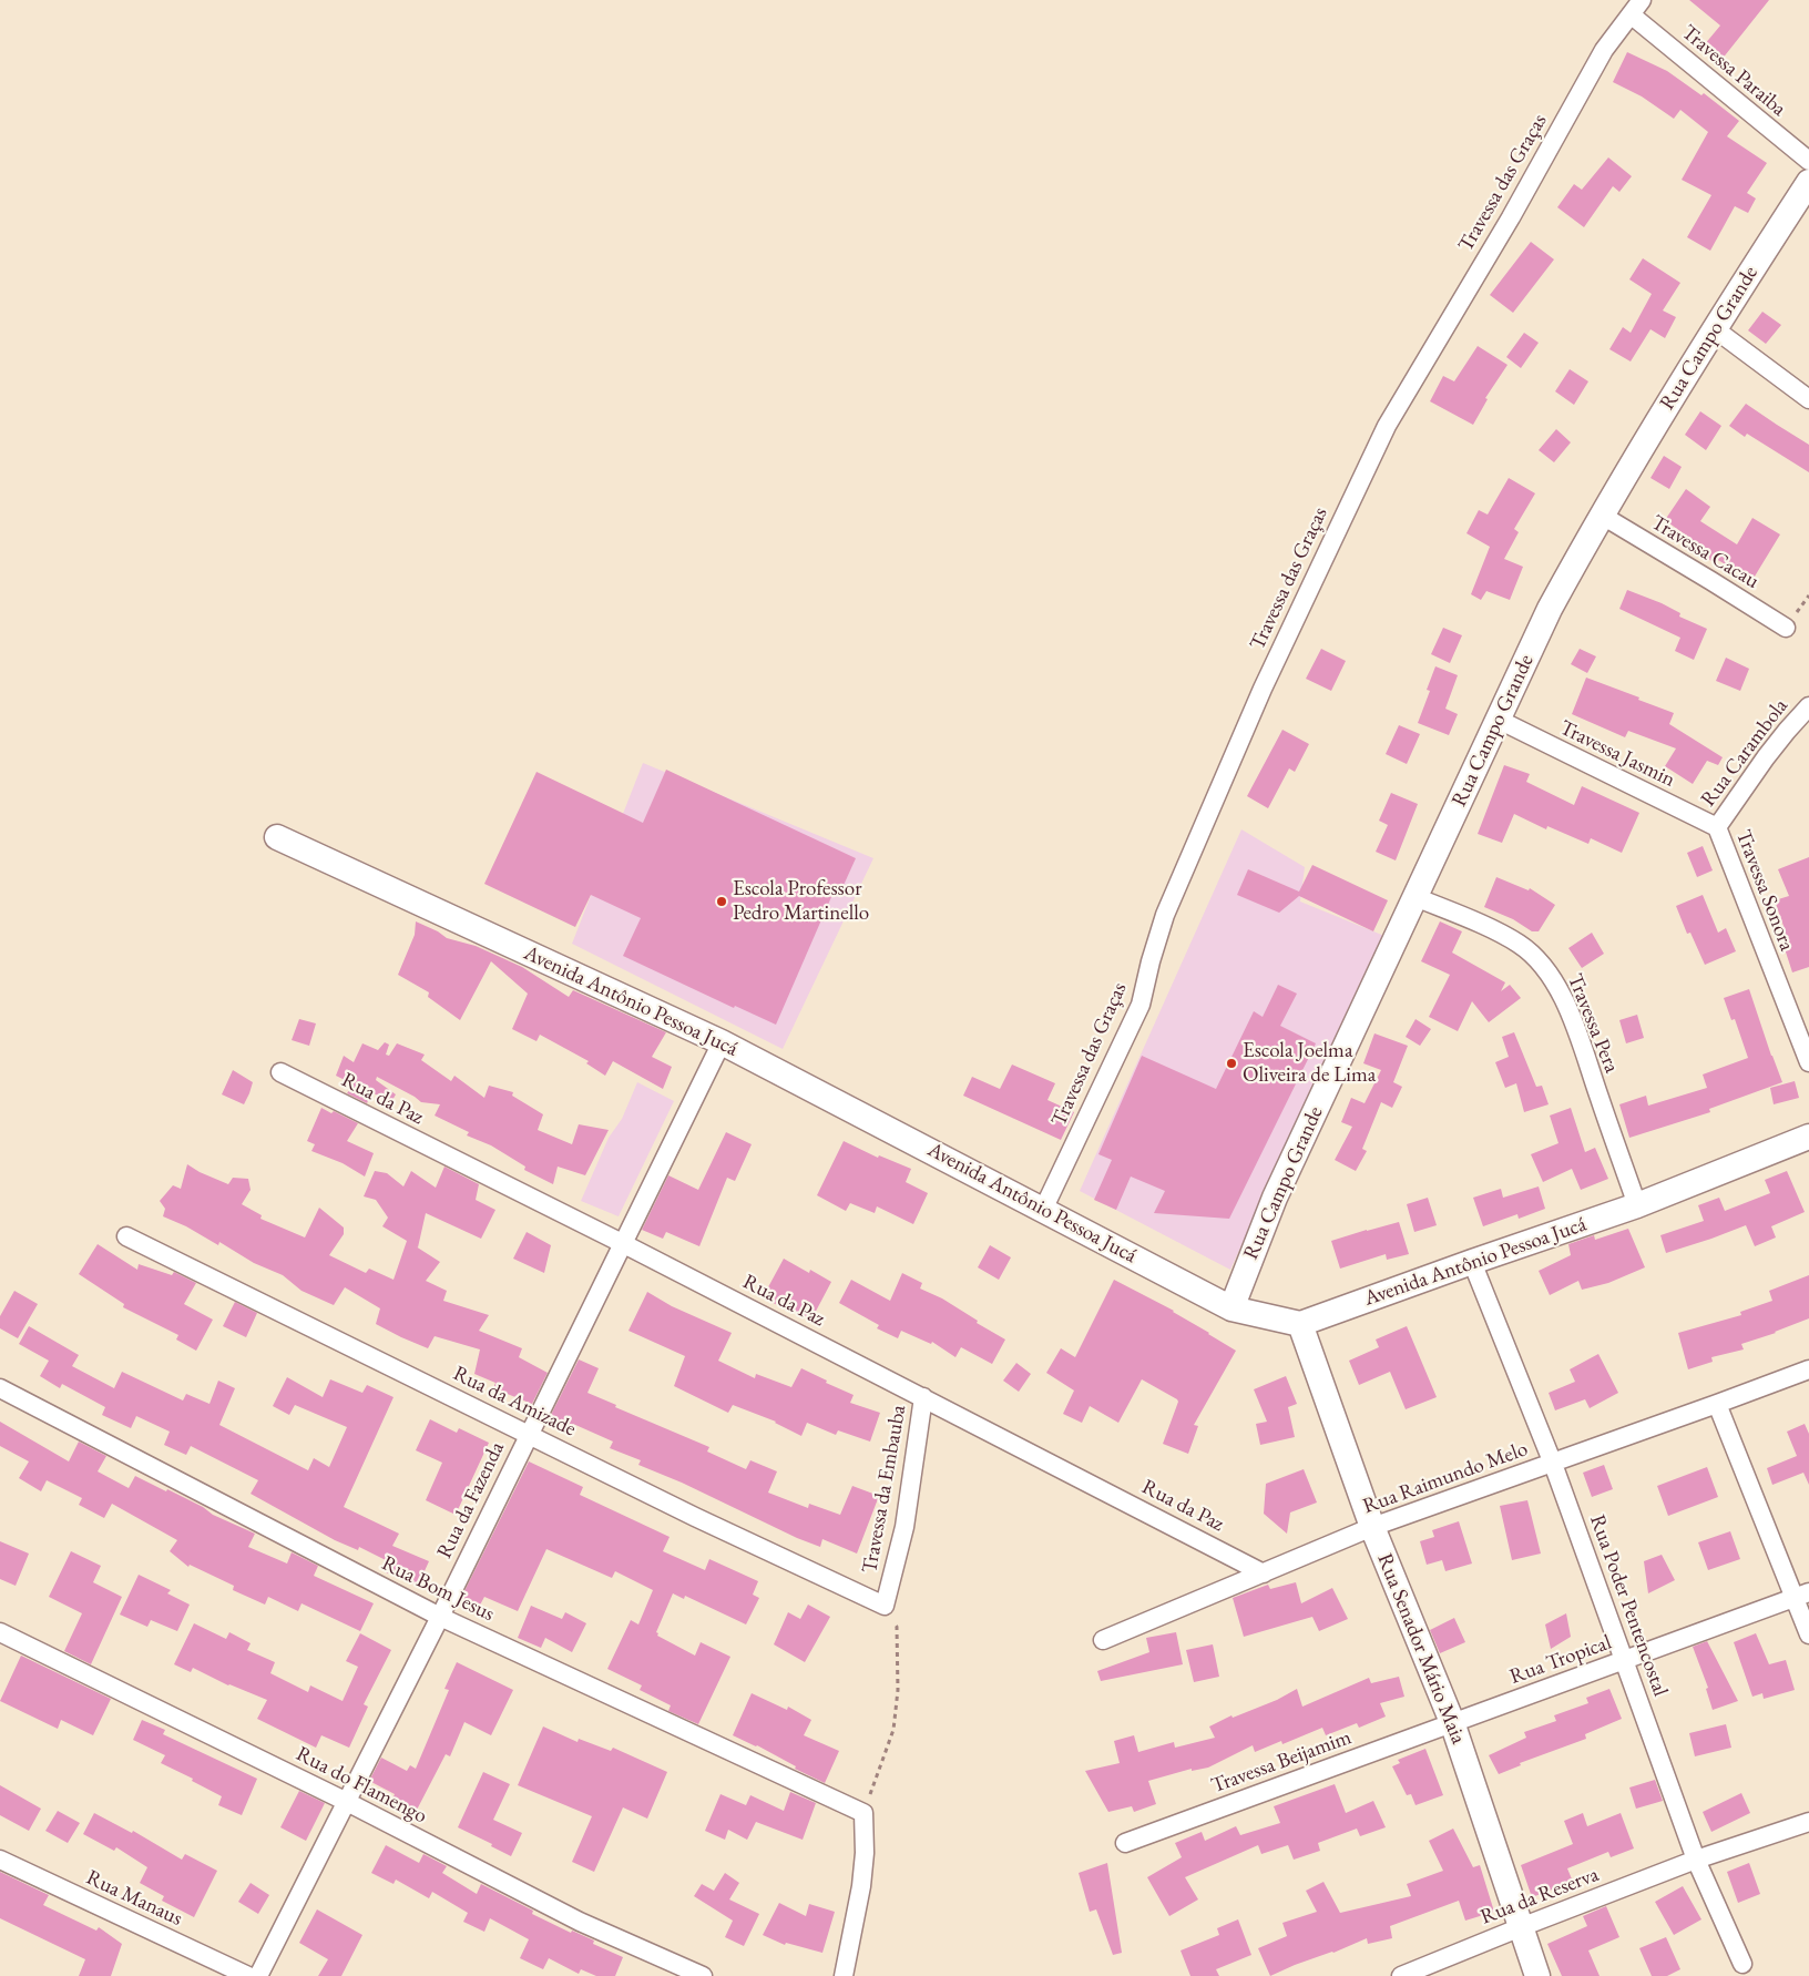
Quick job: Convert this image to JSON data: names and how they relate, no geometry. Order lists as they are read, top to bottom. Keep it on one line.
{"streets":{"street":["Travessa Paraiba","Travessa das Graças","Rua Campo Grande","Travessa Cacau","Rua Carambola","Travessa Jasmin","Travessa Sonora","Avenida Antônio Pessoa Jucá","Travessa Pera","Rua da Paz","Rua da Amizade","Rua Raimundo Melo","Travessa da Embauba","Rua da Fazenda","Rua Bom Jesus","Rua Poder Pentencostal","Rua Senador Mário Maia","Rua Tropical","Travessa Beijamim","Rua do Flamengo","Rua da Reserva","Rua Manaus"]},"crossings":[["Travessa Paraiba","Travessa das Graças"],["Travessa das Graças","Avenida Antônio Pessoa Jucá"],["Rua Campo Grande","Travessa Cacau"],["Rua Campo Grande","Travessa Jasmin"],["Rua Campo Grande","Avenida Antônio Pessoa Jucá"],["Rua Campo Grande","Travessa Pera"],["Rua Carambola","Travessa Jasmin"],["Rua Carambola","Travessa Sonora"],["Travessa Jasmin","Travessa Sonora"],["Avenida Antônio Pessoa Jucá","Travessa Pera"],["Avenida Antônio Pessoa Jucá","Rua da Fazenda"],["Avenida Antônio Pessoa Jucá","Rua Poder Pentencostal"],["Avenida Antônio Pessoa Jucá","Rua Senador Mário Maia"],["Rua da Paz","Rua Raimundo Melo"],["Rua da Paz","Travessa da Embauba"],["Rua da Paz","Rua da Fazenda"],["Rua da Amizade","Travessa da Embauba"],["Rua da Amizade","Rua da Fazenda"],["Rua Raimundo Melo","Rua Poder Pentencostal"],["Rua Raimundo Melo","Rua Senador Mário Maia"],["Travessa da Embauba","Rua Bom Jesus"],["Rua da Fazenda","Rua Bom Jesus"],["Rua da Fazenda","Rua do Flamengo"],["Rua Poder Pentencostal","Rua Tropical"],["Rua Poder Pentencostal","Rua da Reserva"],["Rua Senador Mário Maia","Rua Tropical"],["Rua Senador Mário Maia","Travessa Beijamim"],["Rua Senador Mário Maia","Rua da Reserva"],["Rua Tropical","Travessa Beijamim"]],"places":["Escola Professor Pedro Martinello","Escola Joelma Oliveira de Lima"]}
